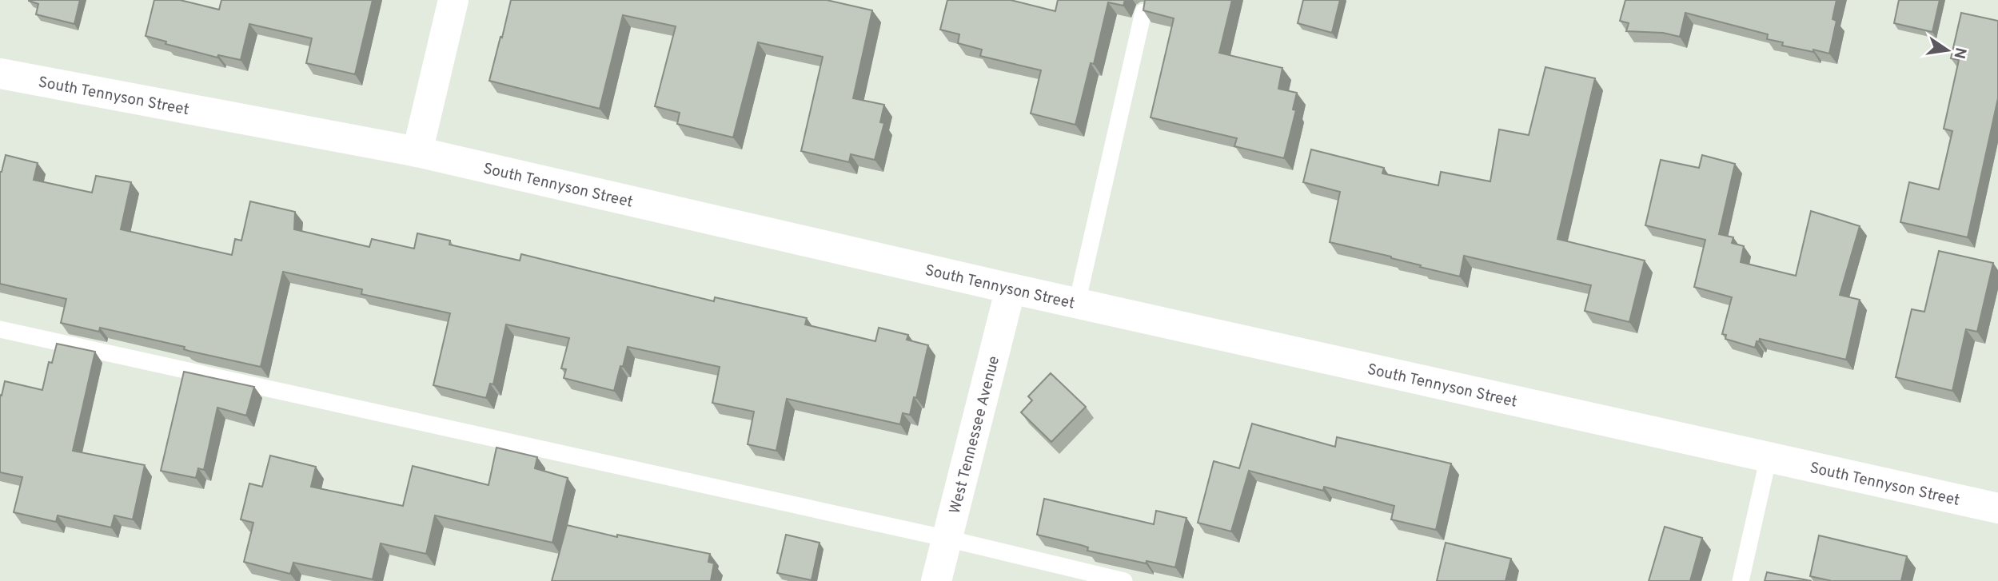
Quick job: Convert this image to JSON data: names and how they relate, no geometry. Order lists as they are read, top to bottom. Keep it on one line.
{"streets":{"street":["South Tennyson Street","West Tennessee Avenue"]},"crossings":[["South Tennyson Street","West Tennessee Avenue"]],"north":"right"}
